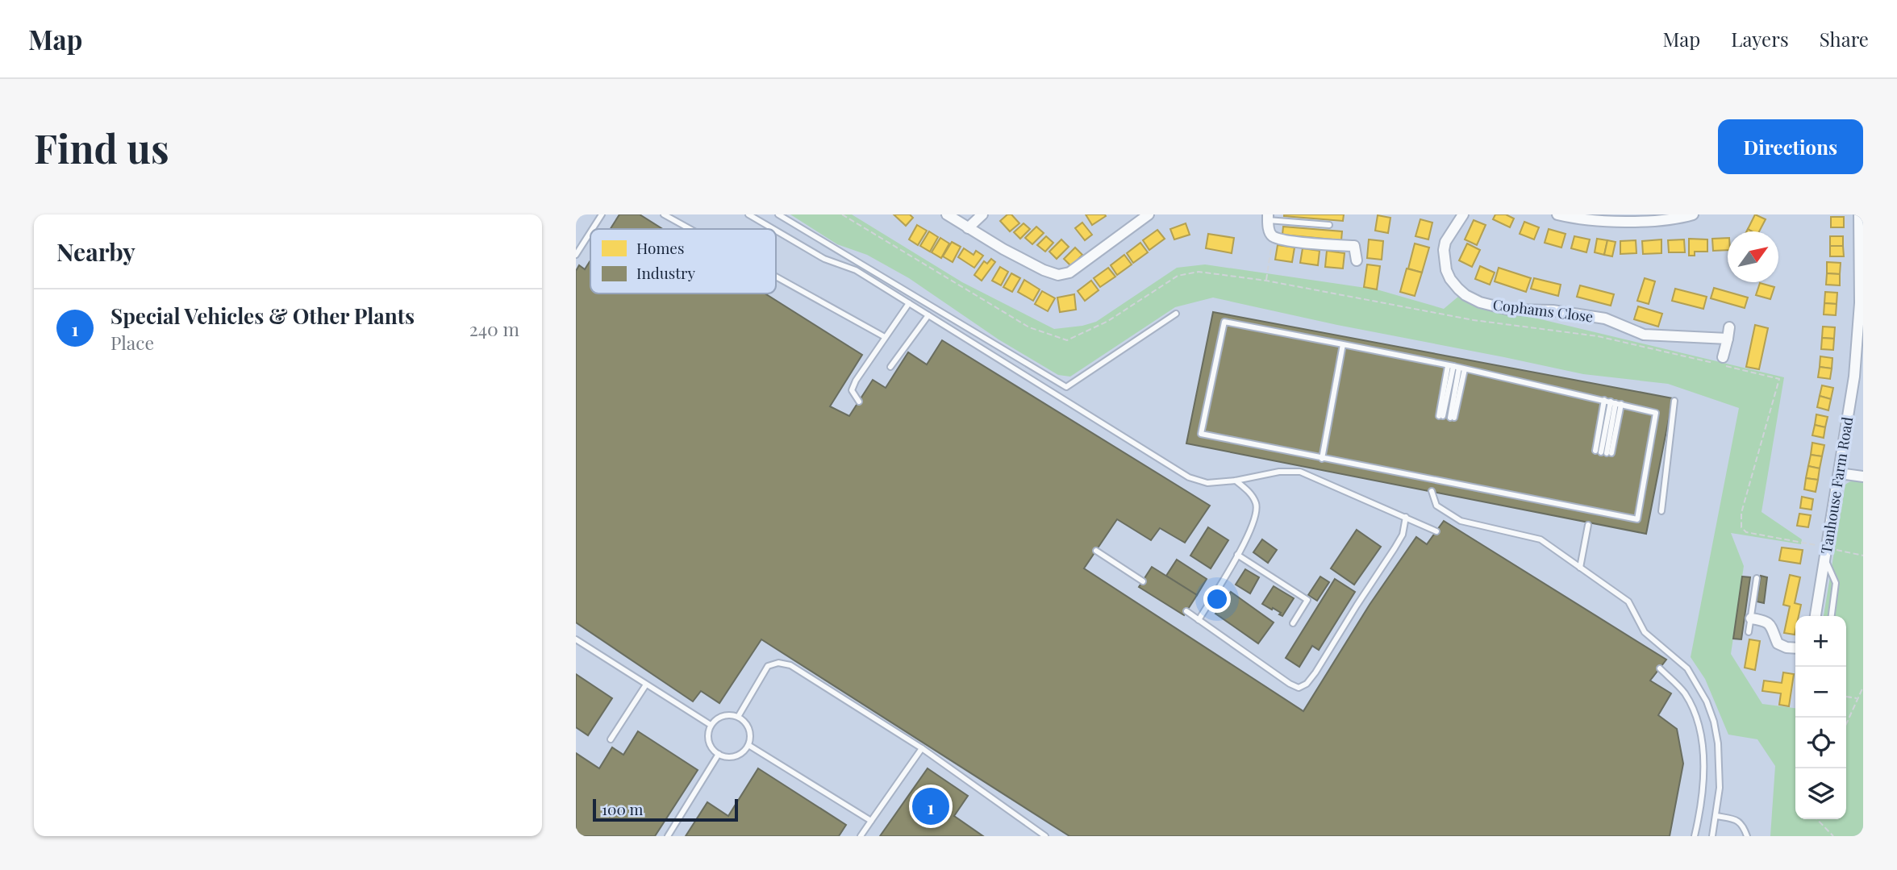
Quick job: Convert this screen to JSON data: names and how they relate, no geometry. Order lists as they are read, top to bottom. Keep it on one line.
{"streets":{"street":["Cophams Close","Tanhouse Farm Road"]},"legend":["Homes","Industry"],"scale_bar":"100 m","north":"top right","page":{"header":"Map","nav":["Map","Layers","Share"],"buttons":"Directions","title":"Find us","heading":"Nearby","list":[{"mark":"1","name":"Special Vehicles & Other Plants","note":"Place","value":"240 m"}],"map_buttons":["+","−"],"pins":"1","scale":"100 m"}}
